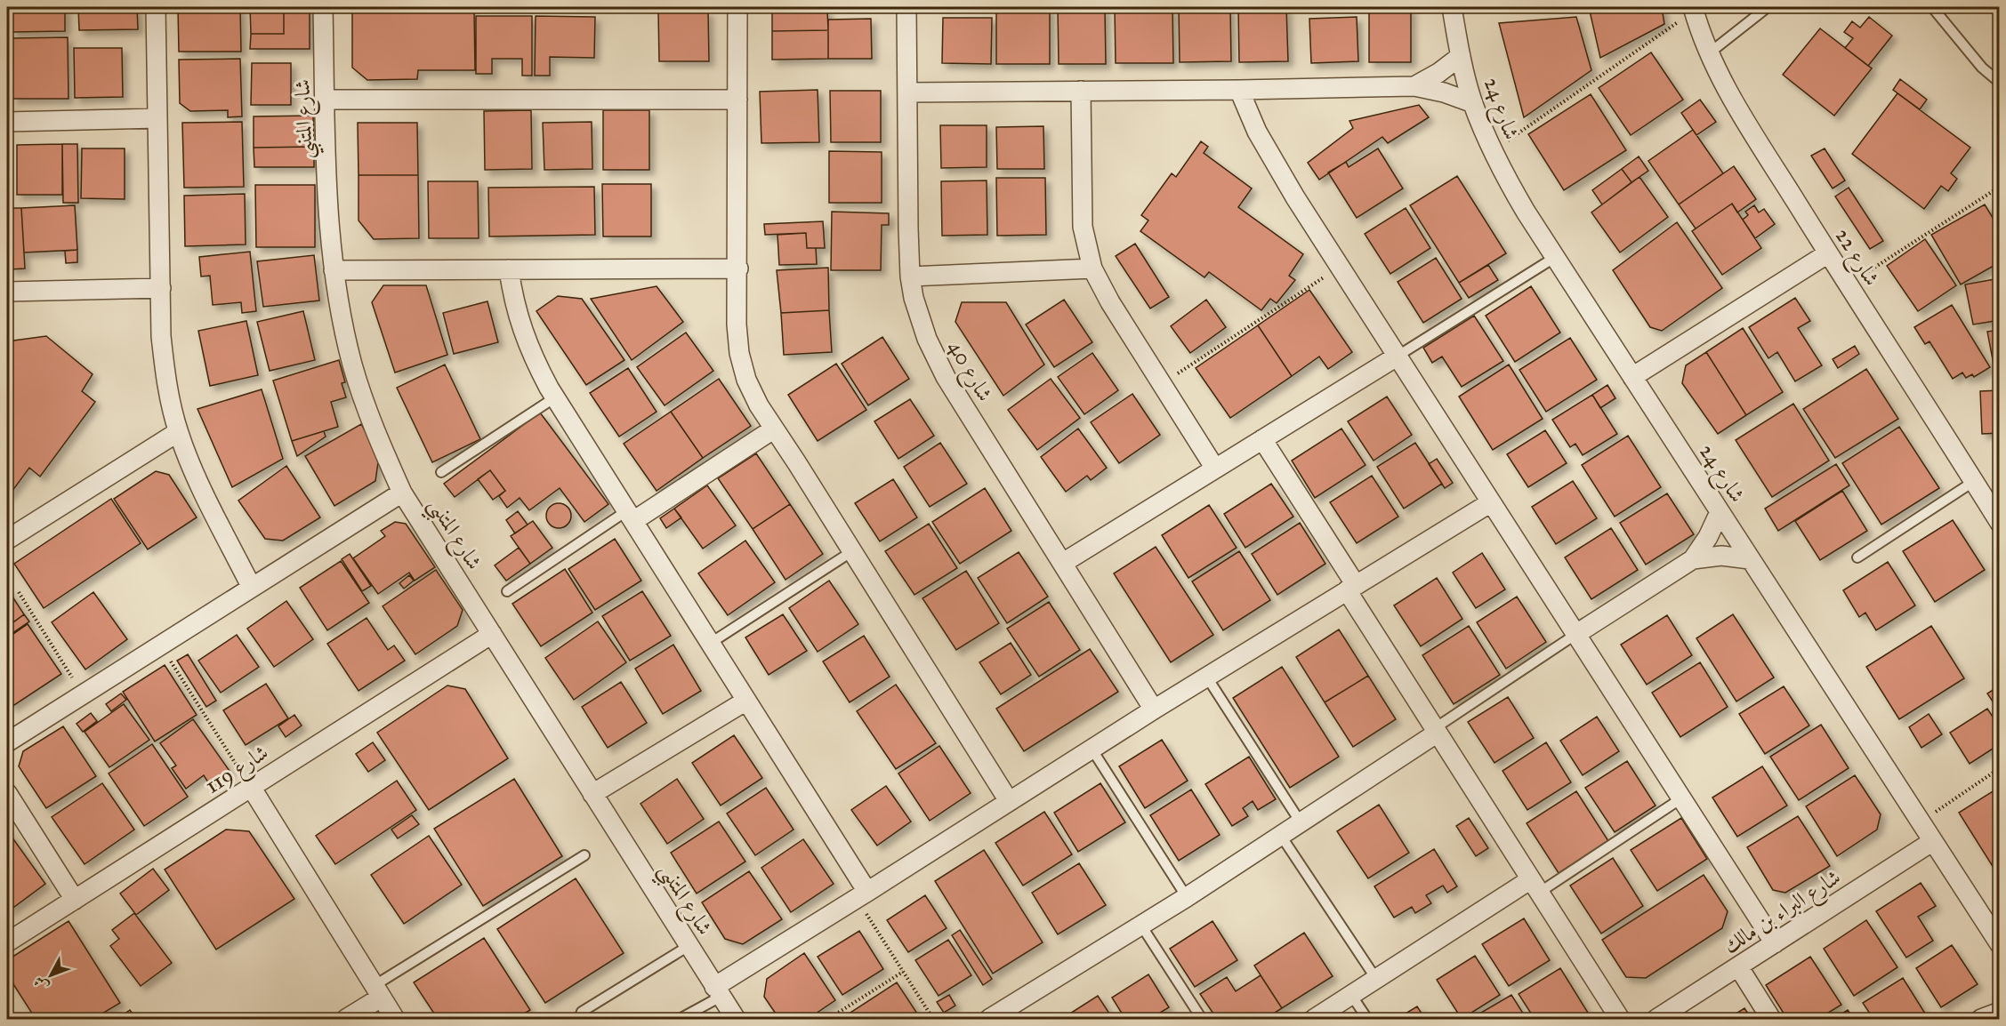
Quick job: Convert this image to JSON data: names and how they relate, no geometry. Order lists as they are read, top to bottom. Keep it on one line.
{"streets":{"street":["شارع 24","شارع المتنبي","شارع 22","شارع 40","شارع 119","شارع البراء بن مالك"]},"crossings":[["شارع 24","شارع البراء بن مالك"],["شارع المتنبي","شارع 119"]],"north":"bottom left"}
